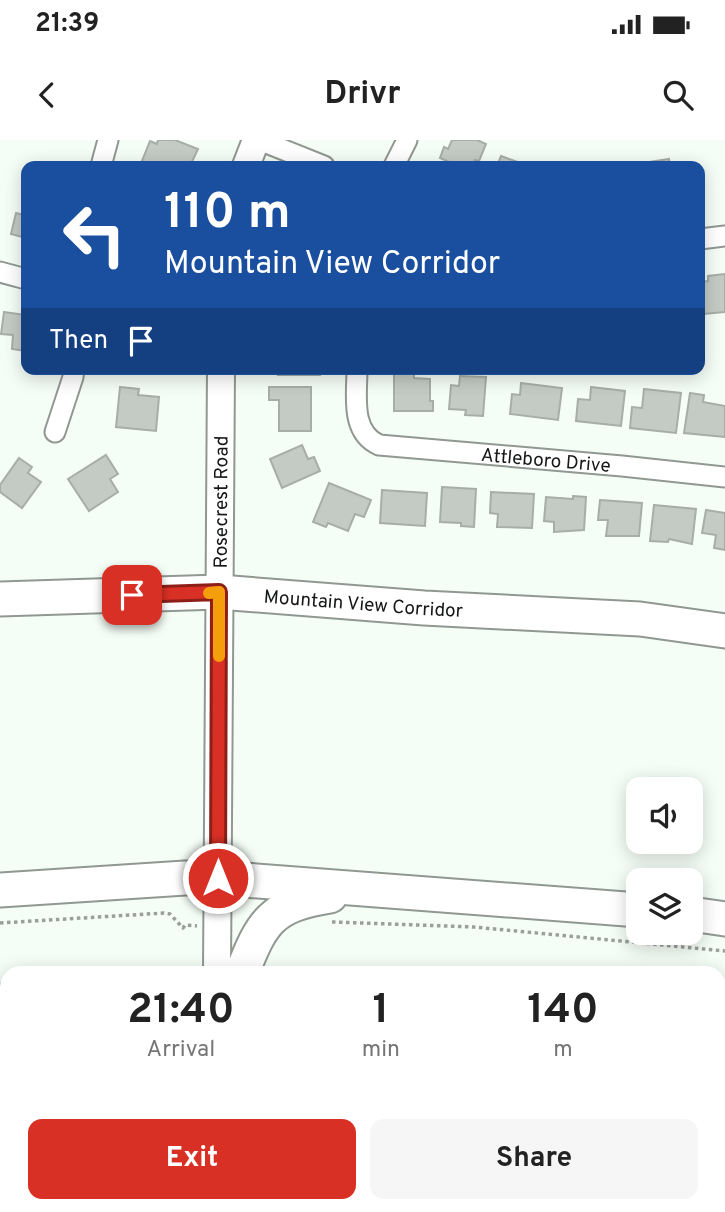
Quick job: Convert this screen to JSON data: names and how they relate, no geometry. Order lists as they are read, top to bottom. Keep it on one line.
{"streets":{"highway":["Mountain View Corridor"],"main road":["Rosecrest Road"],"street":["Attleboro Drive"]},"crossings":[["Rosecrest Road","Mountain View Corridor"]],"page":{"status":"21:39","header":"Drivr","turn":["110 m","Mountain View Corridor"],"then":"Then","eta":["21:40","Arrival","1","min","140","m"],"buttons":["Exit","Share"]}}
